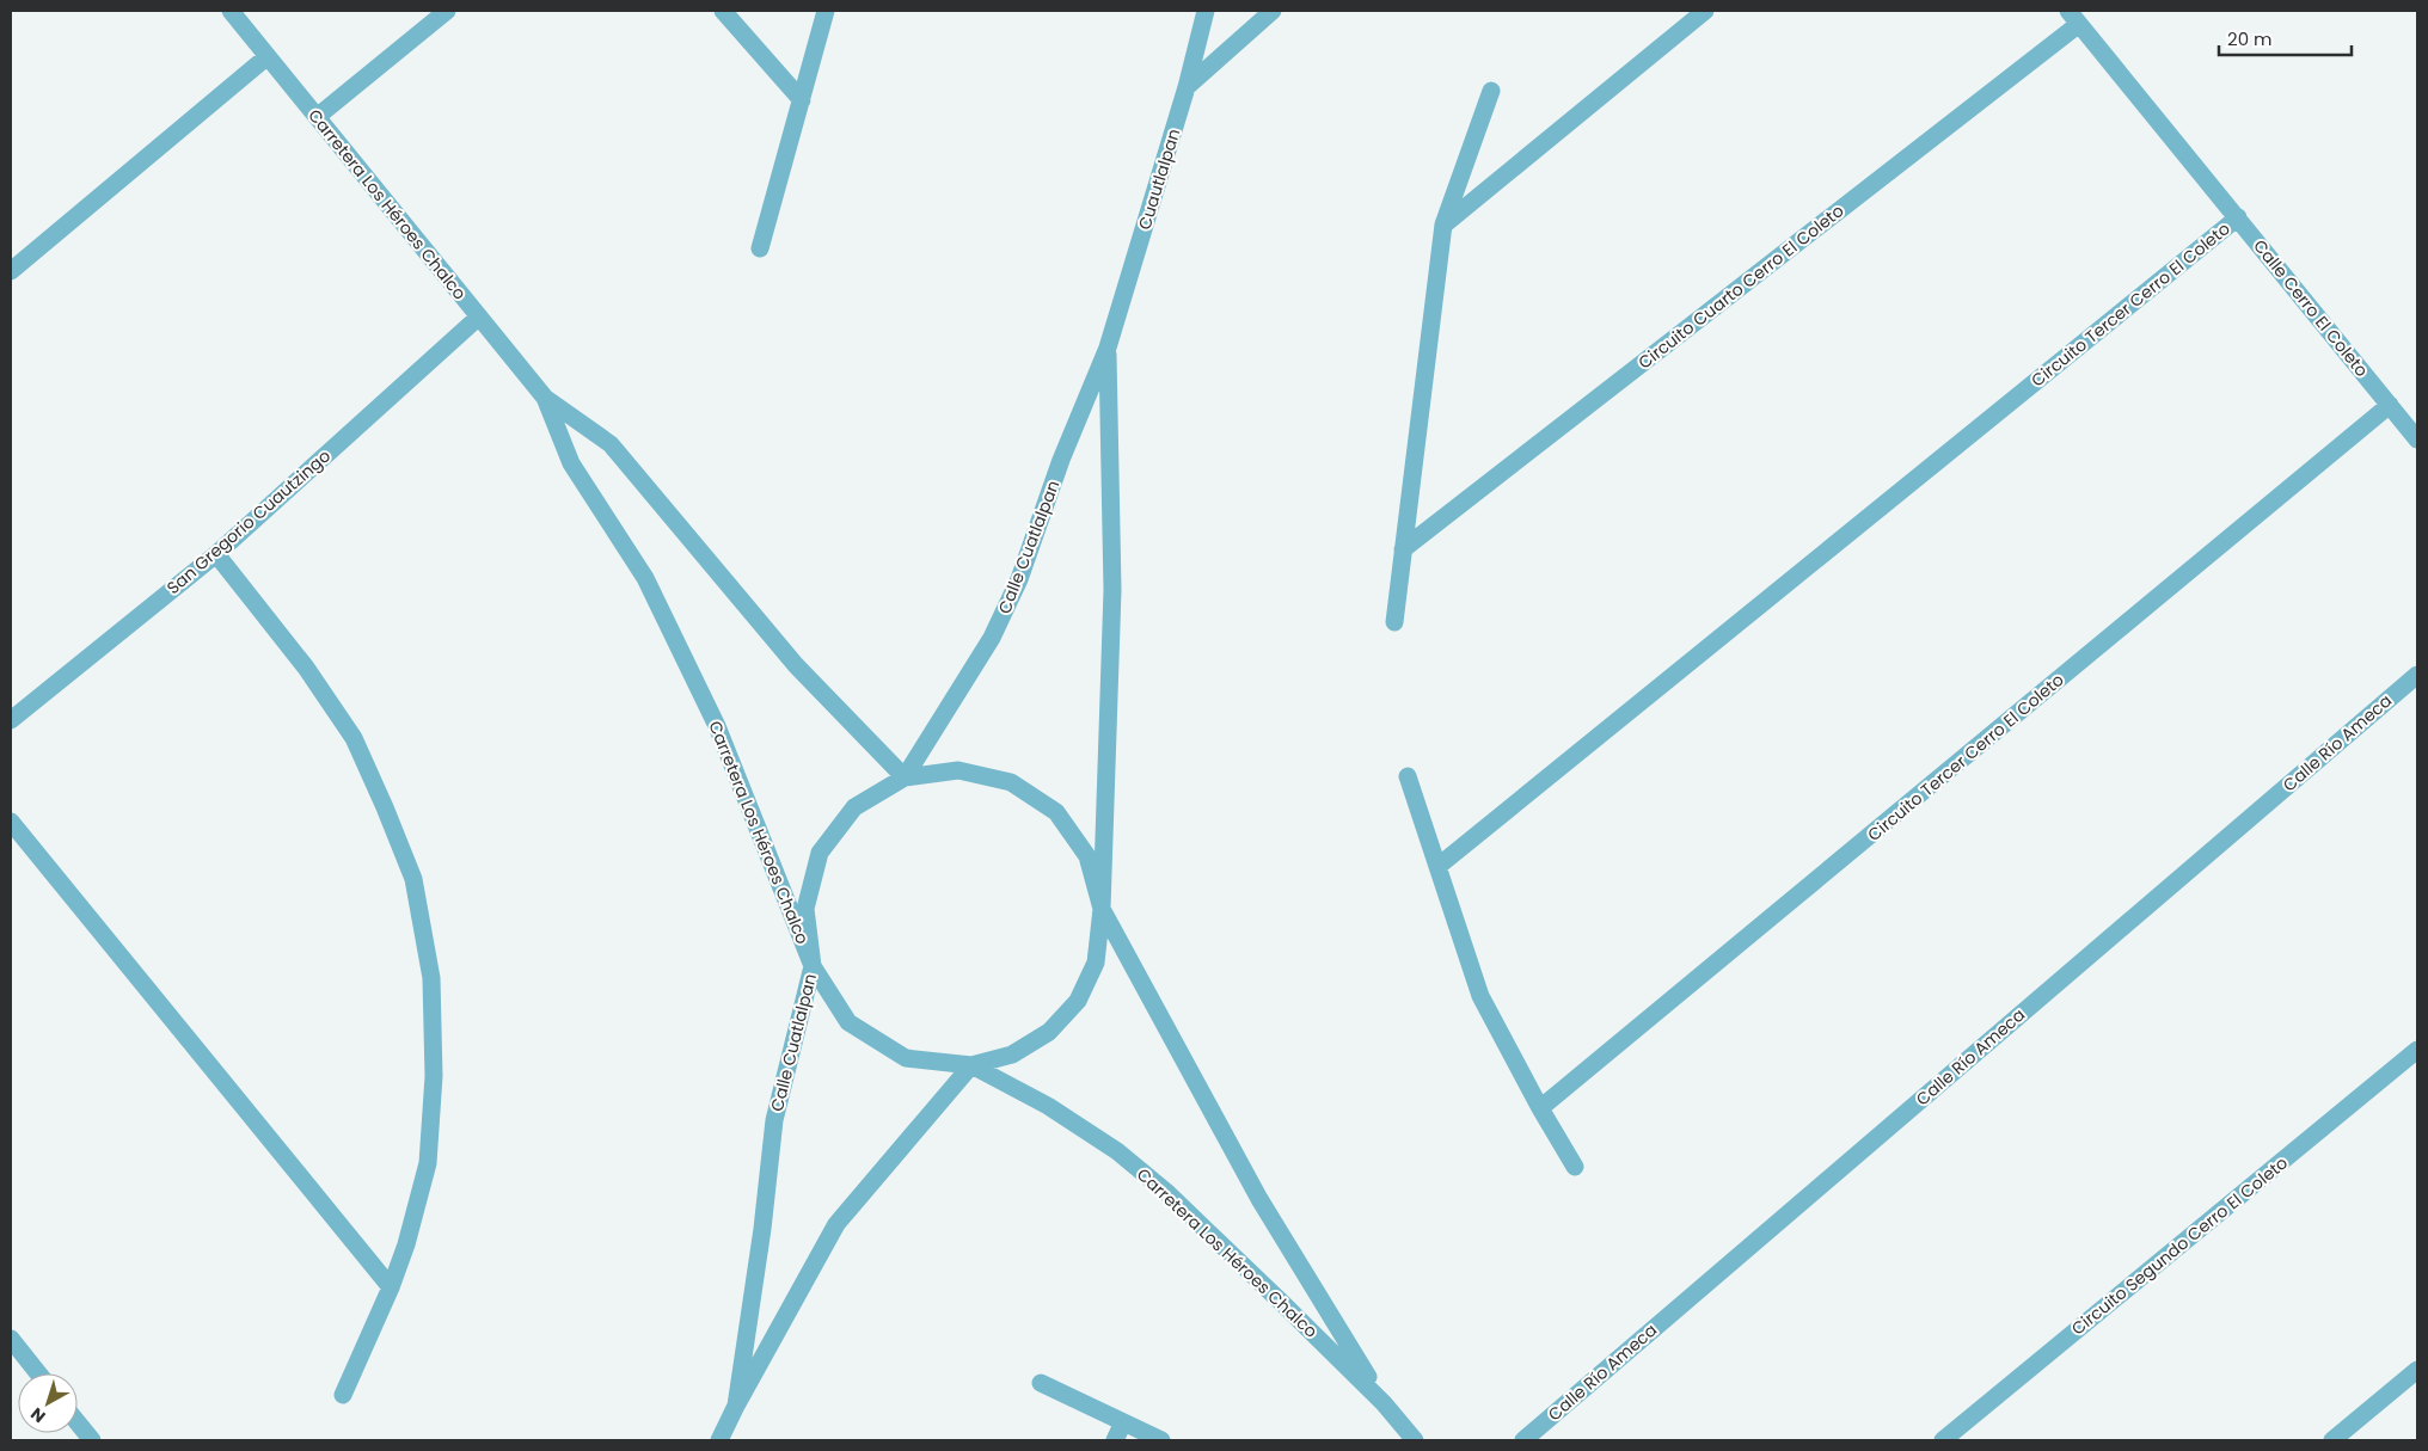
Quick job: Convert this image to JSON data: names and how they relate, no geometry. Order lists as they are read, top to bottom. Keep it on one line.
{"streets":{"street":["Cuautlalpan","Carretera Los Héroes Chalco","Circuito Cuarto Cerro El Coleto","Circuito Tercer Cerro El Coleto","Calle Cerro El Coleto","San Gregorio Cuautzingo","Calle Cuatlalpan","Calle Río Ameca","Circuito Segundo Cerro El Coleto"]},"crossings":[["Cuautlalpan","Calle Cuatlalpan"],["Carretera Los Héroes Chalco","San Gregorio Cuautzingo"],["Carretera Los Héroes Chalco","Calle Cuatlalpan"],["Circuito Cuarto Cerro El Coleto","Calle Cerro El Coleto"],["Circuito Tercer Cerro El Coleto","Calle Cerro El Coleto"]],"scale_bar":"20 m","north":"bottom left"}
